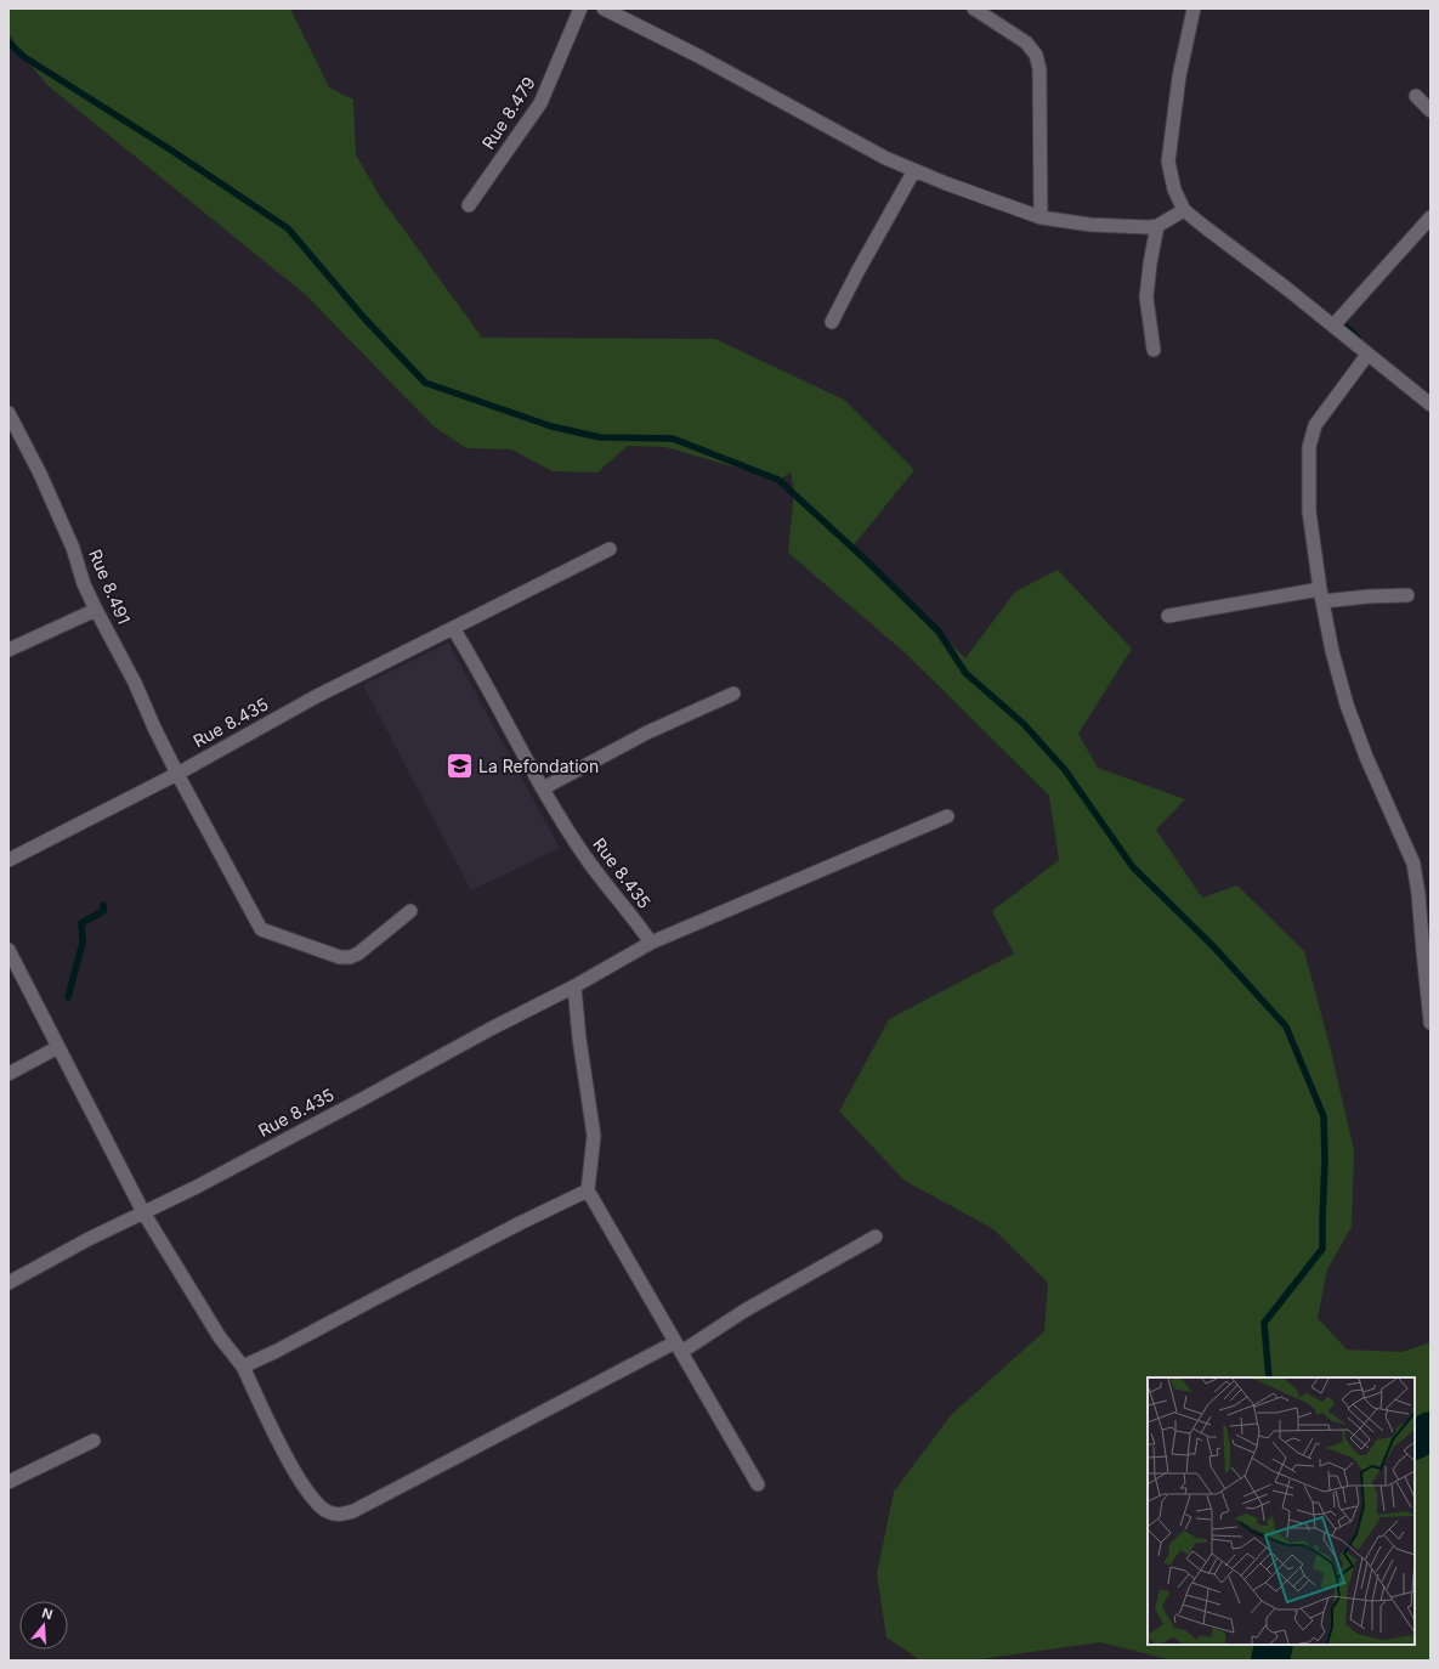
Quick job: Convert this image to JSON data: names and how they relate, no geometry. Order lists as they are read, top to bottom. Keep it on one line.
{"streets":{"street":["Rue 8.479","Rue 8.491","Rue 8.435"]},"crossings":[["Rue 8.491","Rue 8.435"]],"places":{"school or university":["La Refondation"]},"north":"top"}
